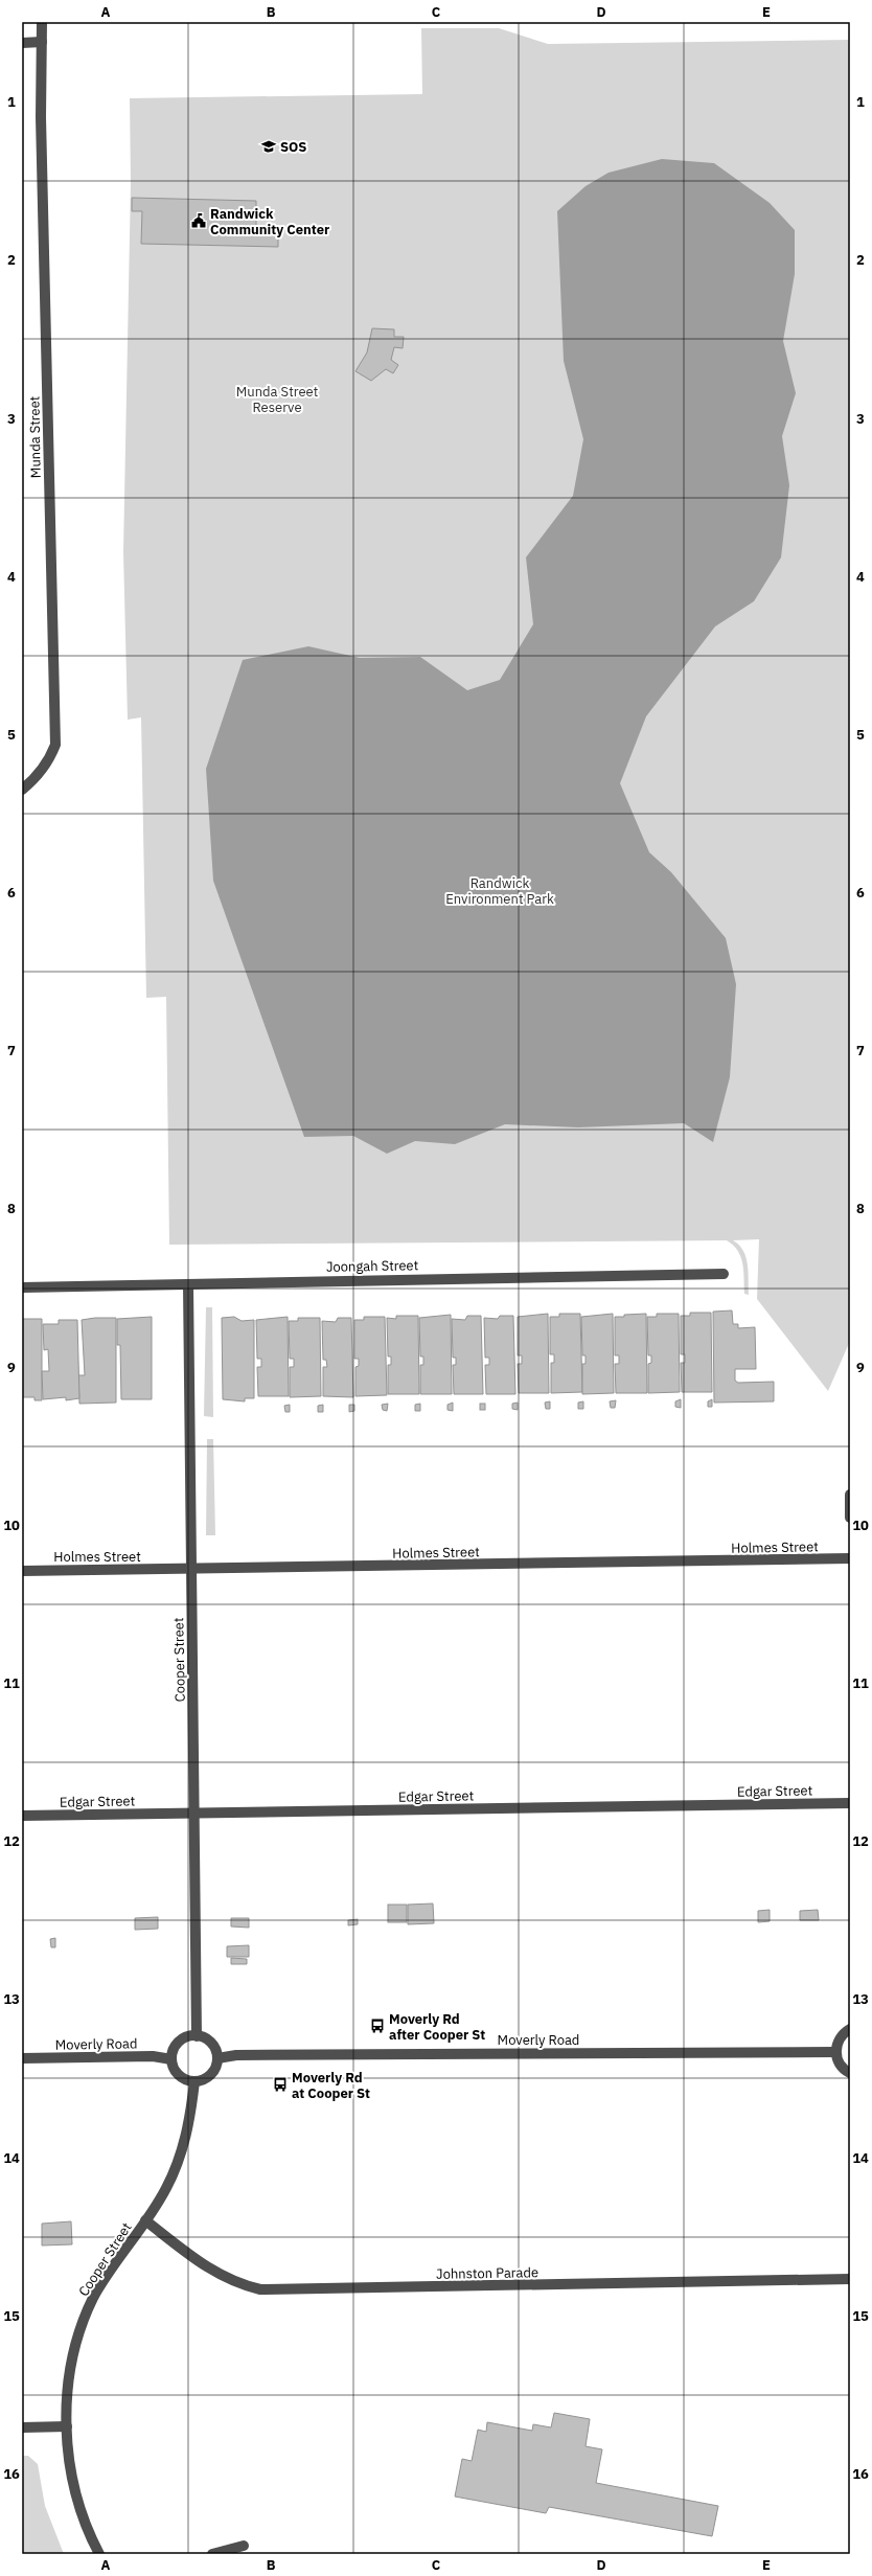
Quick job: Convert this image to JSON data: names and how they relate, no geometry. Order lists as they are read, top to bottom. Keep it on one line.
{"streets":{"street":["Munda Street","Joongah Street","Holmes Street","Cooper Street","Edgar Street","Moverly Road","Johnston Parade"]},"crossings":[["Joongah Street","Cooper Street"],["Holmes Street","Cooper Street"],["Cooper Street","Edgar Street"],["Cooper Street","Moverly Road"],["Cooper Street","Johnston Parade"]],"parks":["Munda Street Reserve","Randwick Environment Park"],"places":{"school or university":["SOS"],"public building":["Randwick Community Center"],"bus stop":["Moverly Rd after Cooper St","Moverly Rd at Cooper St"]},"grid":{"columns":["A","B","C","D","E"],"rows":["1","2","3","4","5","6","7","8","9","10","11","12","13","14","15","16"]}}
